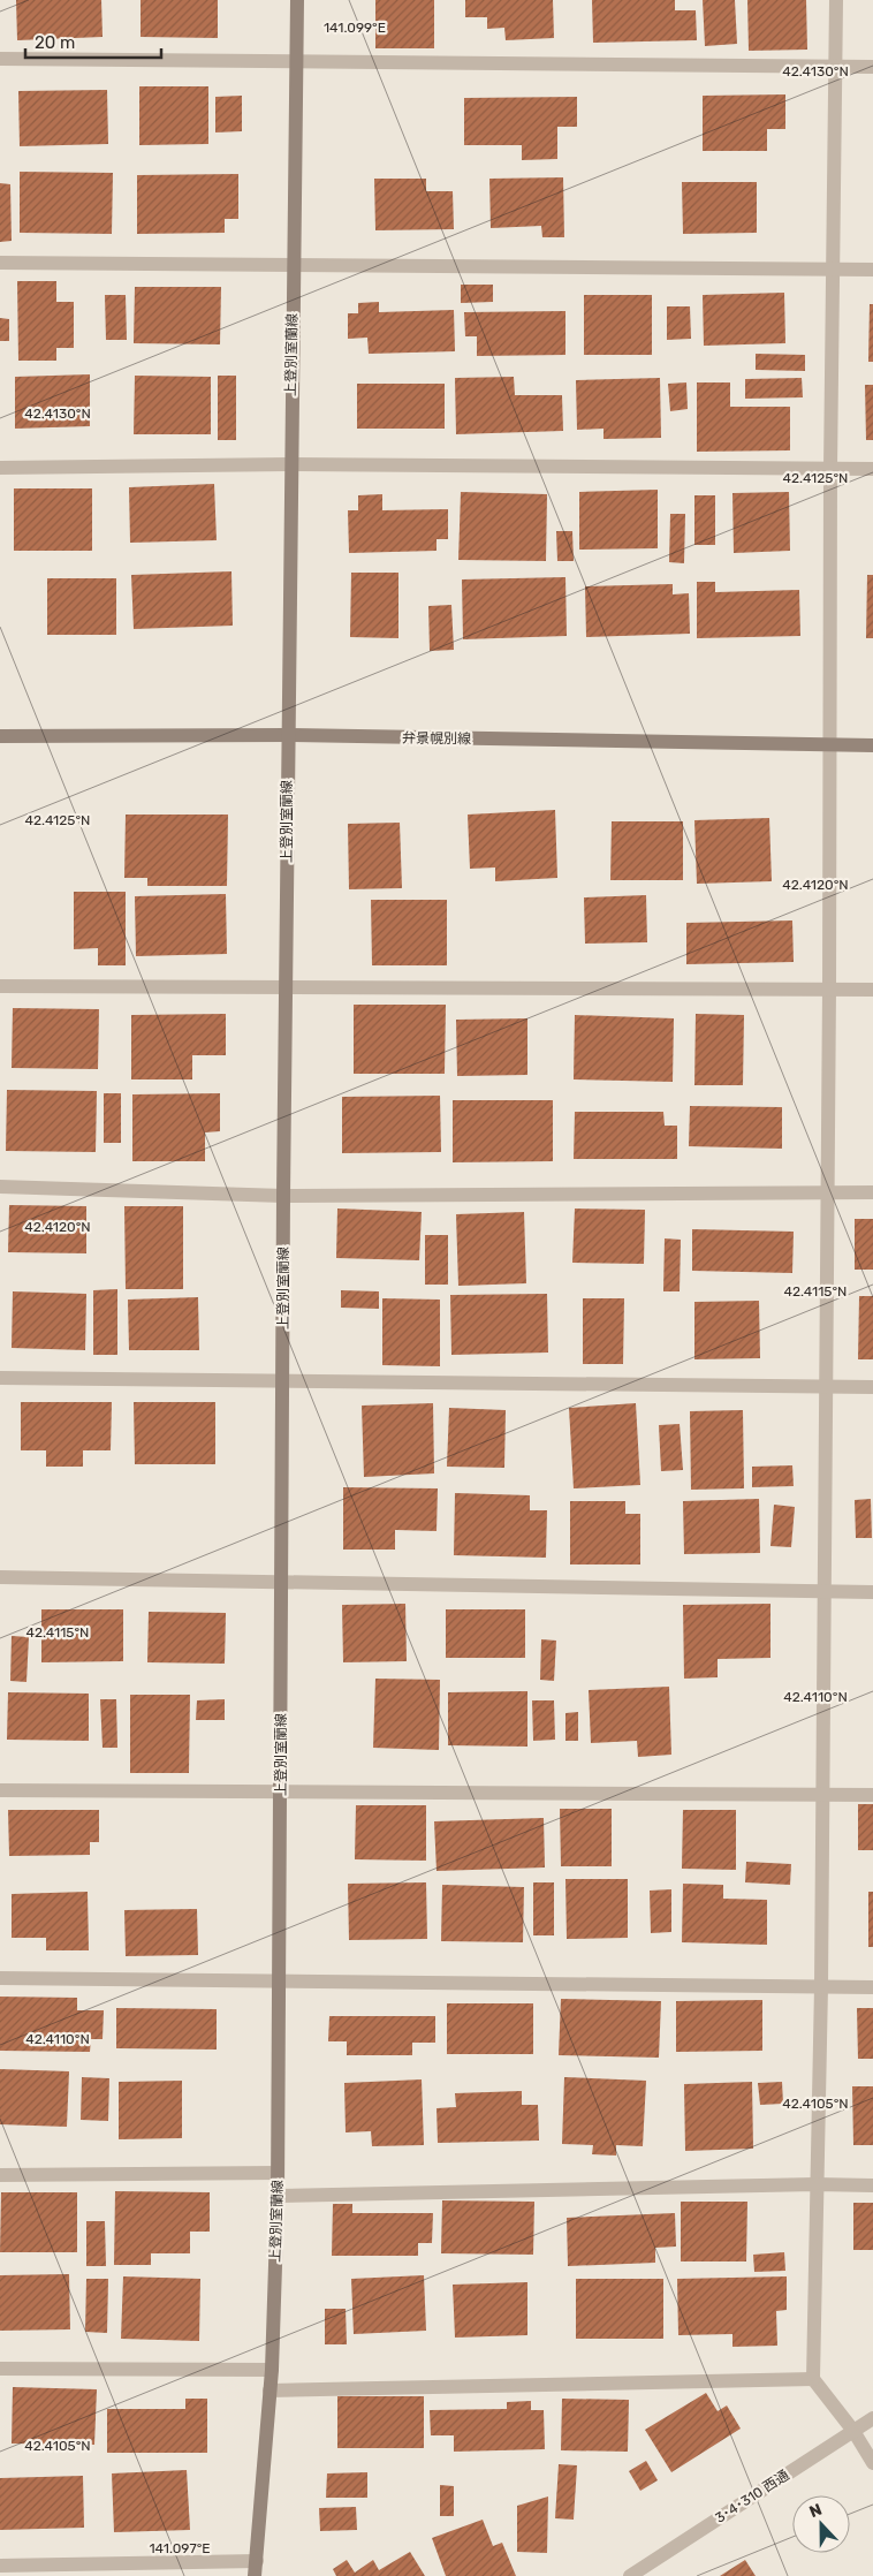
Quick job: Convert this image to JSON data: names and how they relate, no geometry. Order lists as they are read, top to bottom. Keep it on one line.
{"streets":{"main road":["上登別室蘭線","弁景幌別線"],"street":["3･4･310 西通"]},"crossings":[["上登別室蘭線","弁景幌別線"]],"scale_bar":"20 m","north":"top","coordinates":["141.099°E","42.4130°N","42.4125°N","42.4120°N","42.4115°N","42.4110°N","42.4105°N","141.097°E"]}
